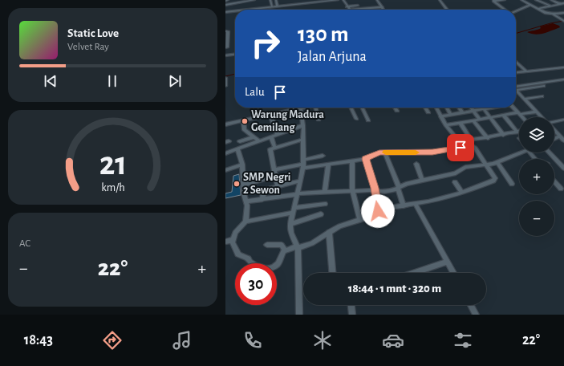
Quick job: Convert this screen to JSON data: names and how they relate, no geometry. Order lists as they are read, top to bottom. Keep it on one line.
{"places":["Warung Madura Gemilang","SMP Negri 2 Sewon"],"page":{"turn":["130 m","Jalan Arjuna"],"song":["Static Love","Velvet Ray"],"then":"Lalu","map_buttons":["+","−"],"tile":"AC","heat":["−","22°","+"],"limit":"30","trip":"18:44 · 1 mnt · 320 m","tabs":["18:43","22°"],"gauge":["21","km/h"]}}
